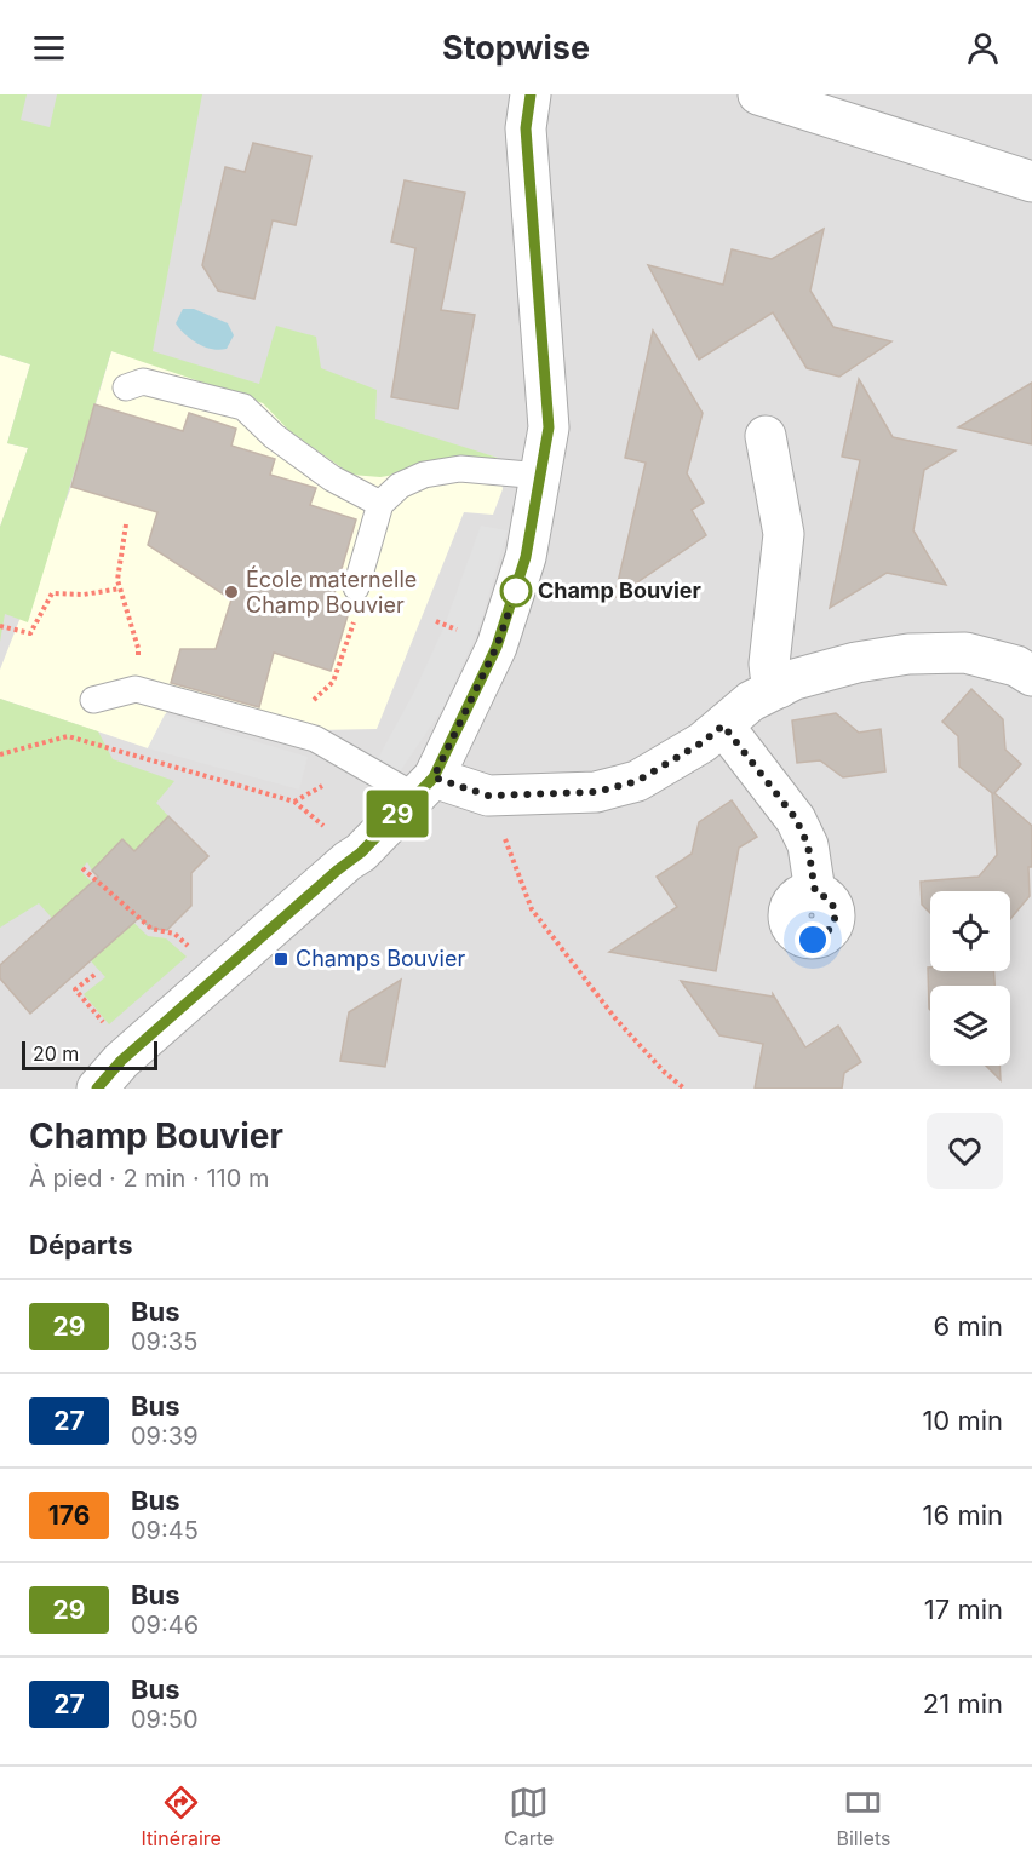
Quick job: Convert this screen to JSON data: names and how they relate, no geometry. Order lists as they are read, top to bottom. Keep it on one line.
{"places":{"other":["Champ Bouvier","École maternelle Champ Bouvier"],"transit":["Champs Bouvier"]},"lines":["bus line 29"],"scale_bar":"20 m","page":{"header":"Stopwise","on_map":"29","scale":"20 m","heading":[["Champ Bouvier","À pied · 2 min · 110 m"],"Départs"],"list":[{"mark":"29","name":"Bus","note":"09:35","value":"6 min"},{"mark":"27","name":"Bus","note":"09:39","value":"10 min"},{"mark":"176","name":"Bus","note":"09:45","value":"16 min"},{"mark":"29","name":"Bus","note":"09:46","value":"17 min"},{"mark":"27","name":"Bus","note":"09:50","value":"21 min"}],"tabs":["Itinéraire","Carte","Billets"]}}
